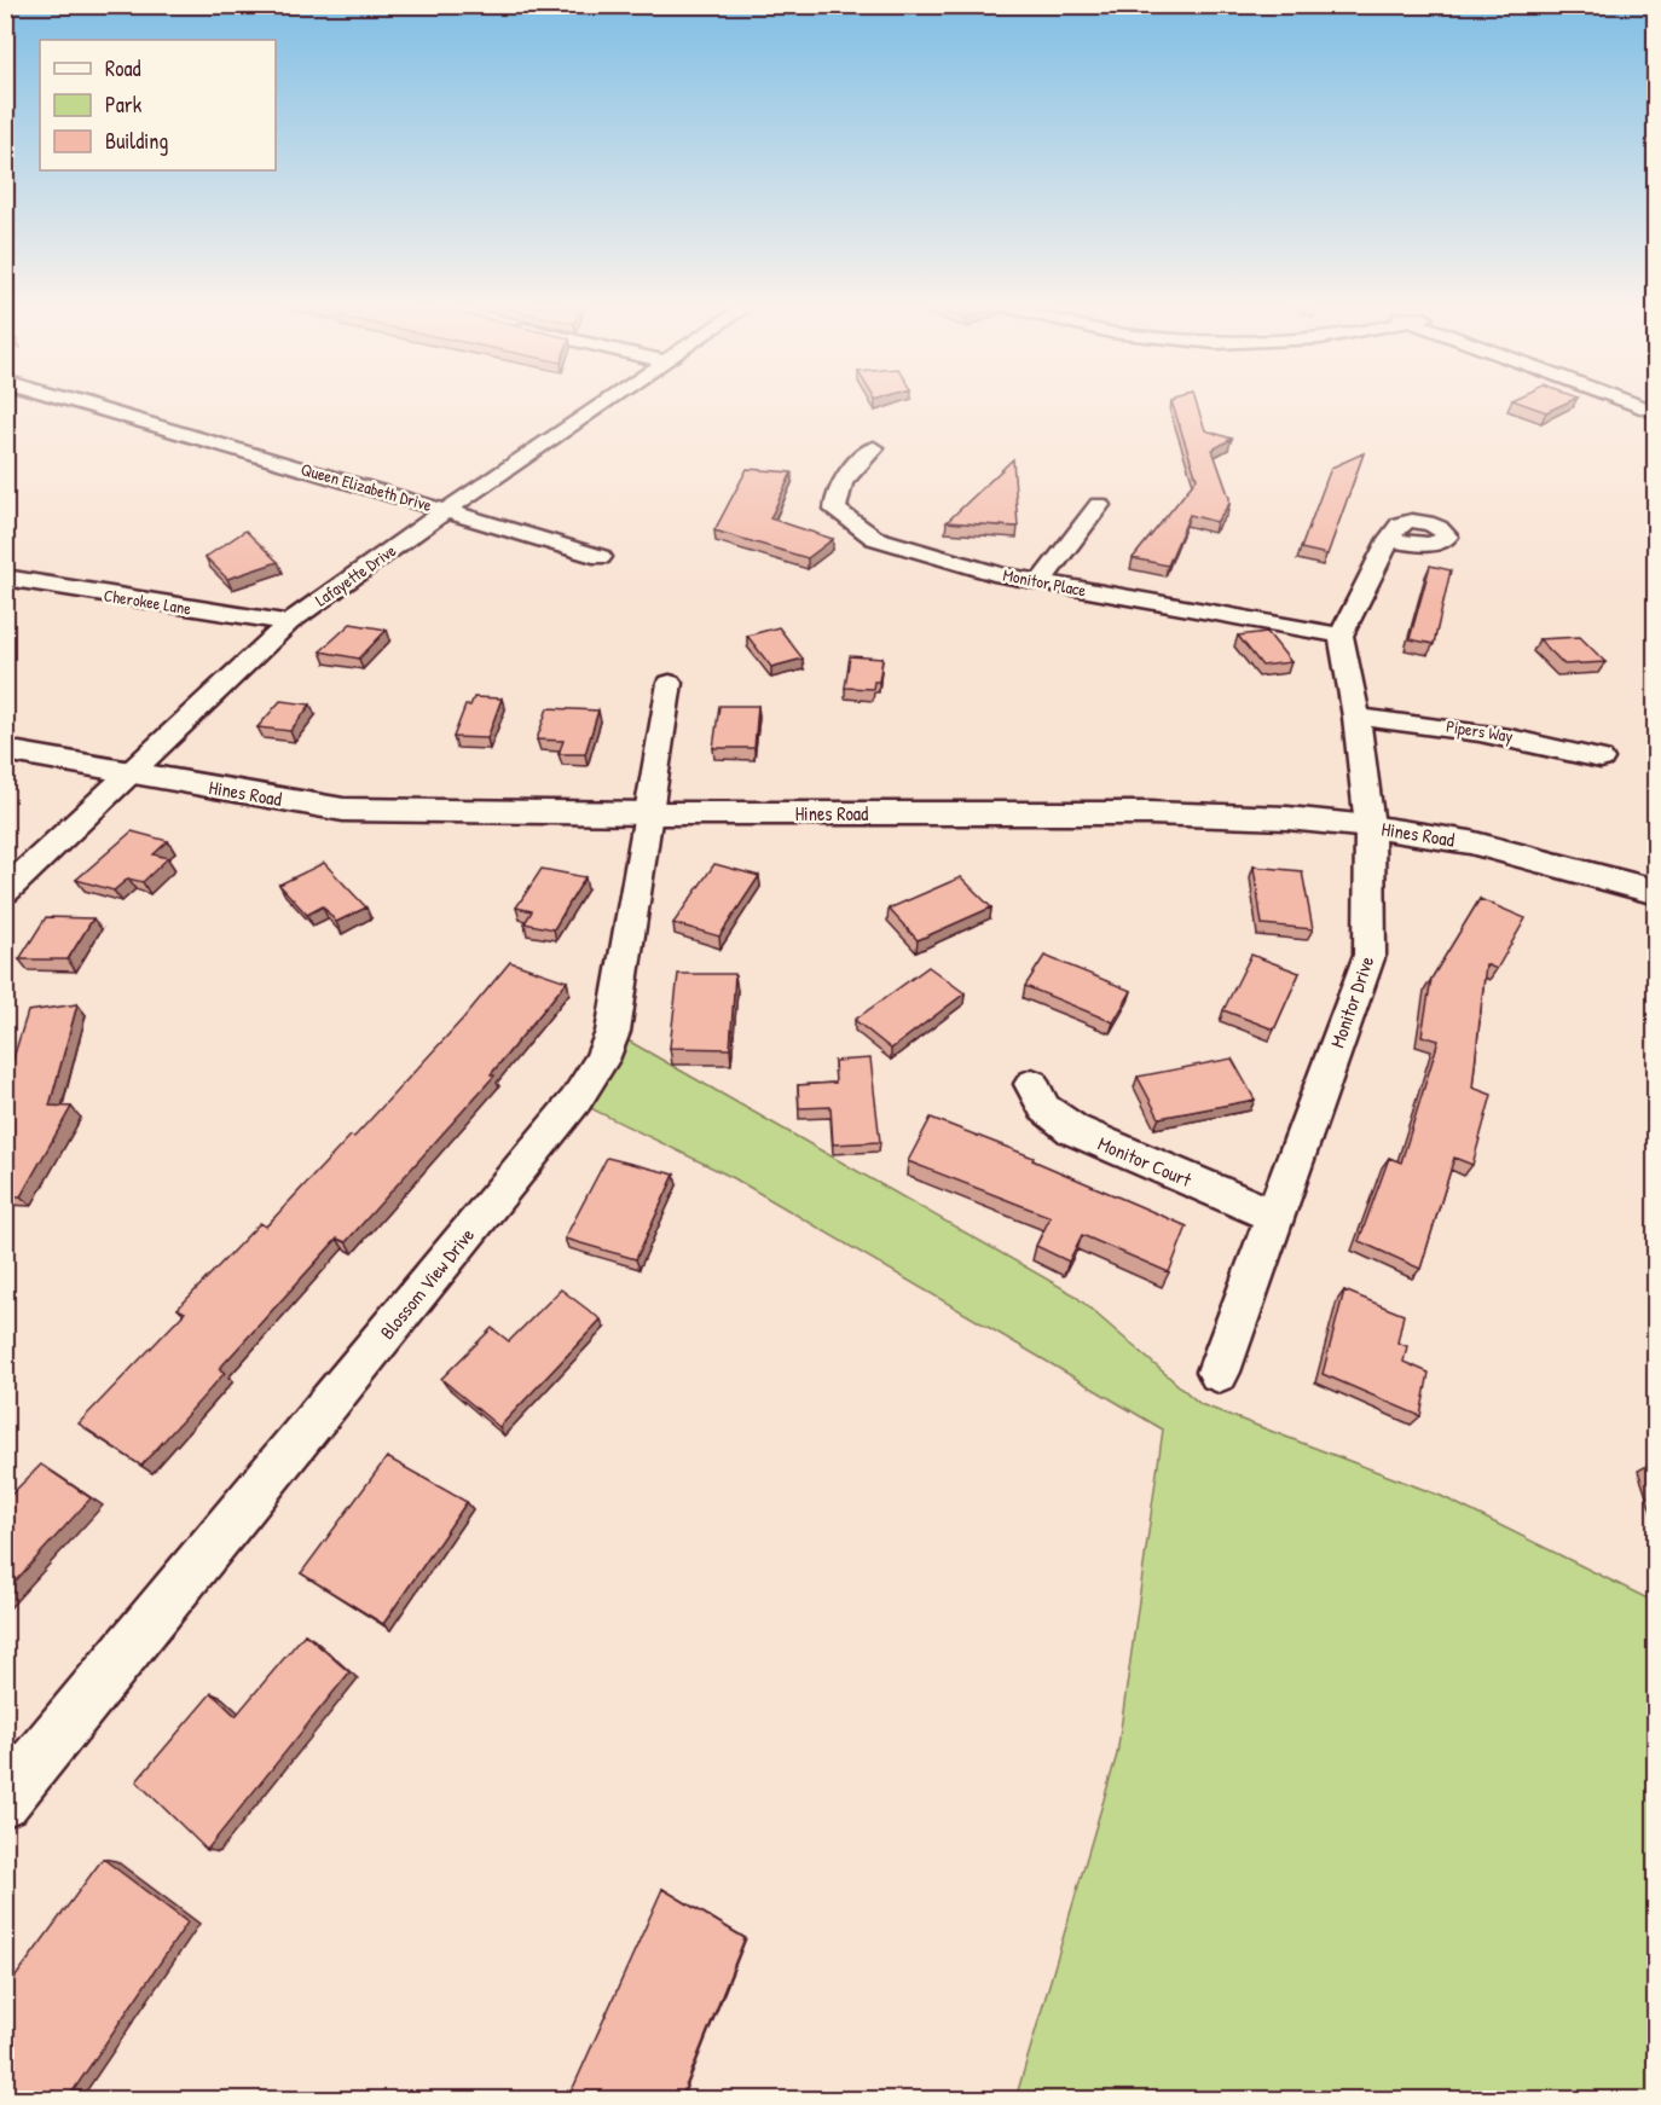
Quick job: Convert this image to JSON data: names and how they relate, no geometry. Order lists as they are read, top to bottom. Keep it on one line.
{"streets":{"street":["Queen Elizabeth Drive","Lafayette Drive","Monitor Place","Cherokee Lane","Pipers Way","Hines Road","Monitor Drive","Monitor Court","Blossom View Drive"]},"crossings":[["Queen Elizabeth Drive","Lafayette Drive"],["Lafayette Drive","Cherokee Lane"],["Lafayette Drive","Hines Road"],["Monitor Place","Monitor Drive"],["Pipers Way","Monitor Drive"],["Hines Road","Monitor Drive"],["Hines Road","Blossom View Drive"],["Monitor Drive","Monitor Court"]],"legend":["Road","Park","Building"]}
